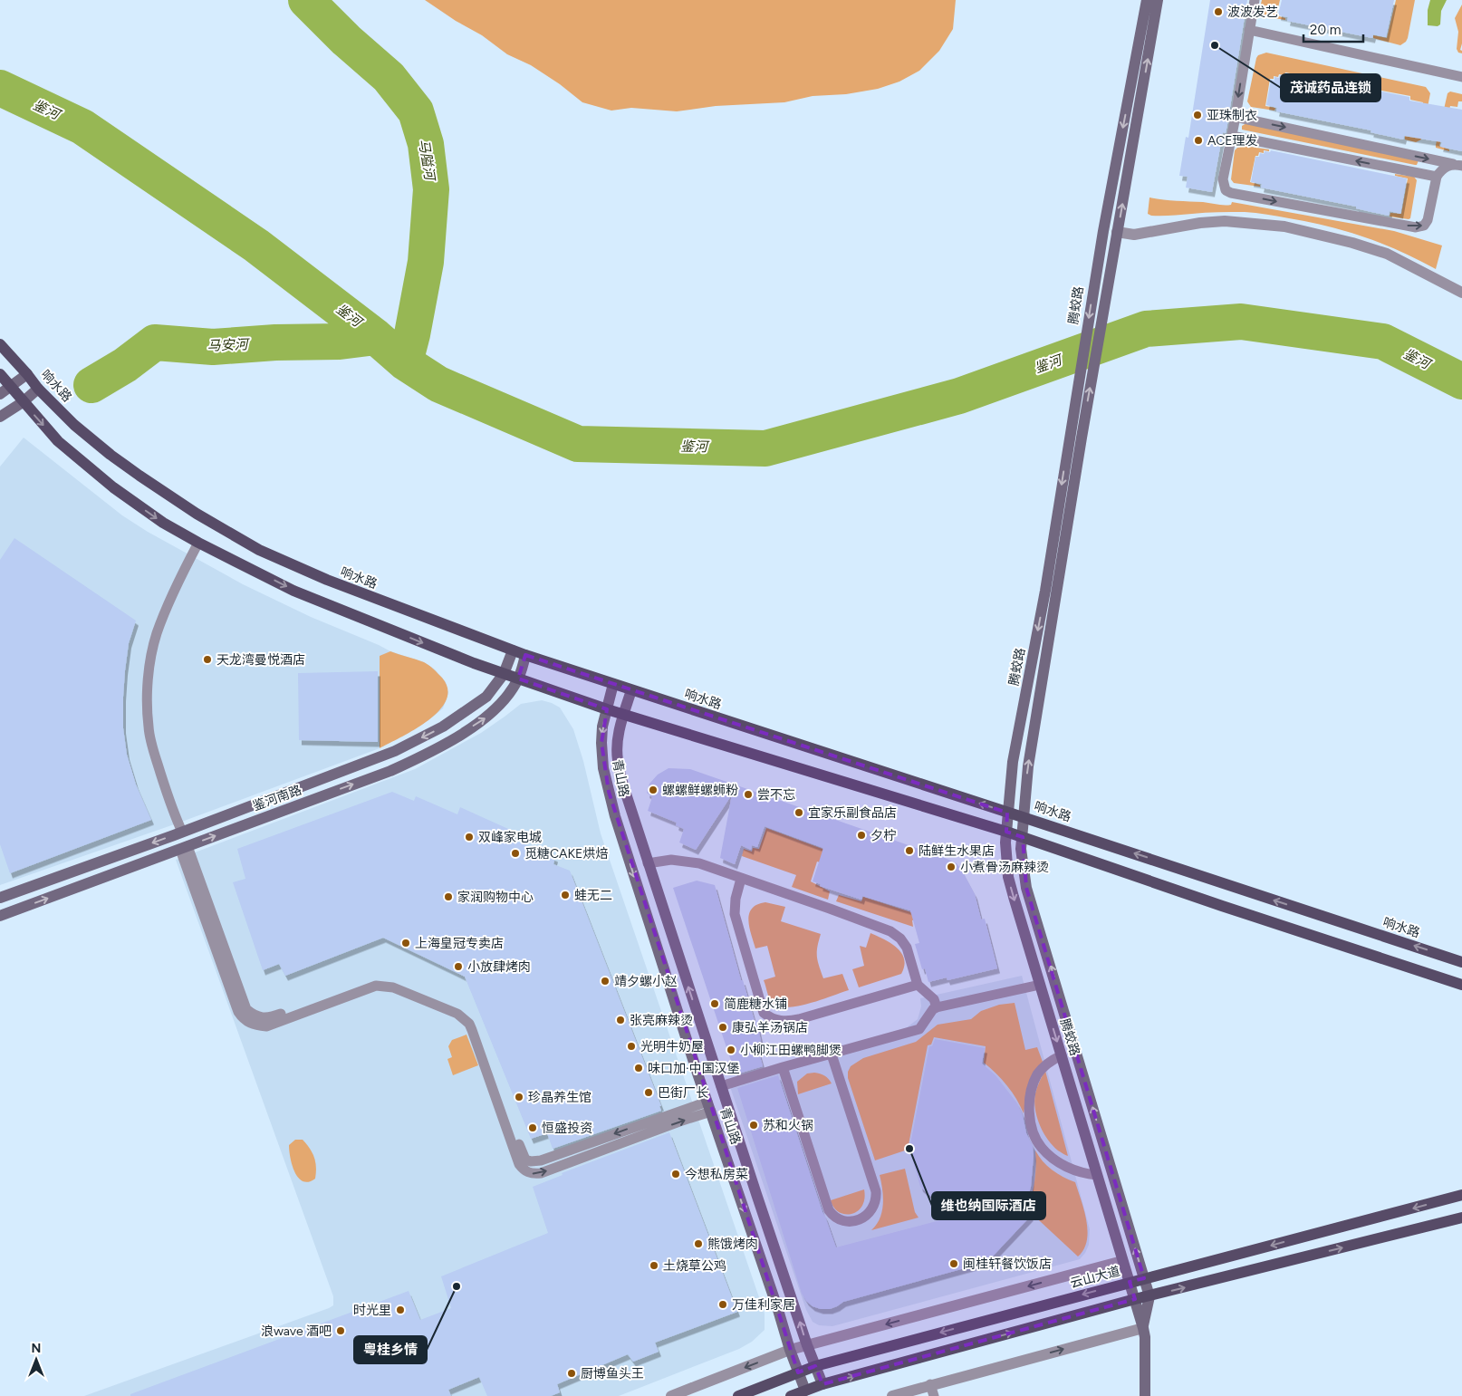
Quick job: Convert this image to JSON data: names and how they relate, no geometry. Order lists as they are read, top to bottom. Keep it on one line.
{"streets":{"main road":["腾蛟路","响水路","青山路","鉴河南路","云山大道"]},"crossings":[["腾蛟路","响水路"],["腾蛟路","云山大道"],["响水路","青山路"],["响水路","鉴河南路"],["青山路","云山大道"]],"water":["鉴河","马隘河","马安河"],"places":["波波发艺","茂诚药品连锁","亚珠制衣","ACE理发","天龙湾曼悦酒店","螺螺鲜螺蛳粉","尝不忘","宜家乐副食品店","夕柠","双峰家电城","陆鲜生水果店","觅糖CAKE烘焙","小煮骨汤麻辣烫","蛙无二","家润购物中心","上海皇冠专卖店","小放肆烤肉","靖夕螺小赵","简鹿糖水铺","张亮麻辣烫","康弘羊汤锅店","光明牛奶屋","小柳江田螺鸭脚煲","味口加·中国汉堡","巴街厂长","珍晶养生馆","苏和火锅","恒盛投资","维也纳国际酒店","今想私房菜","熊饿烤肉","闽桂轩餐饮饭店","土烧草公鸡","粤桂乡情","万佳利家居","时光里","浪wave 酒吧","厨博鱼头王"],"scale_bar":"20 m","north":"top"}
